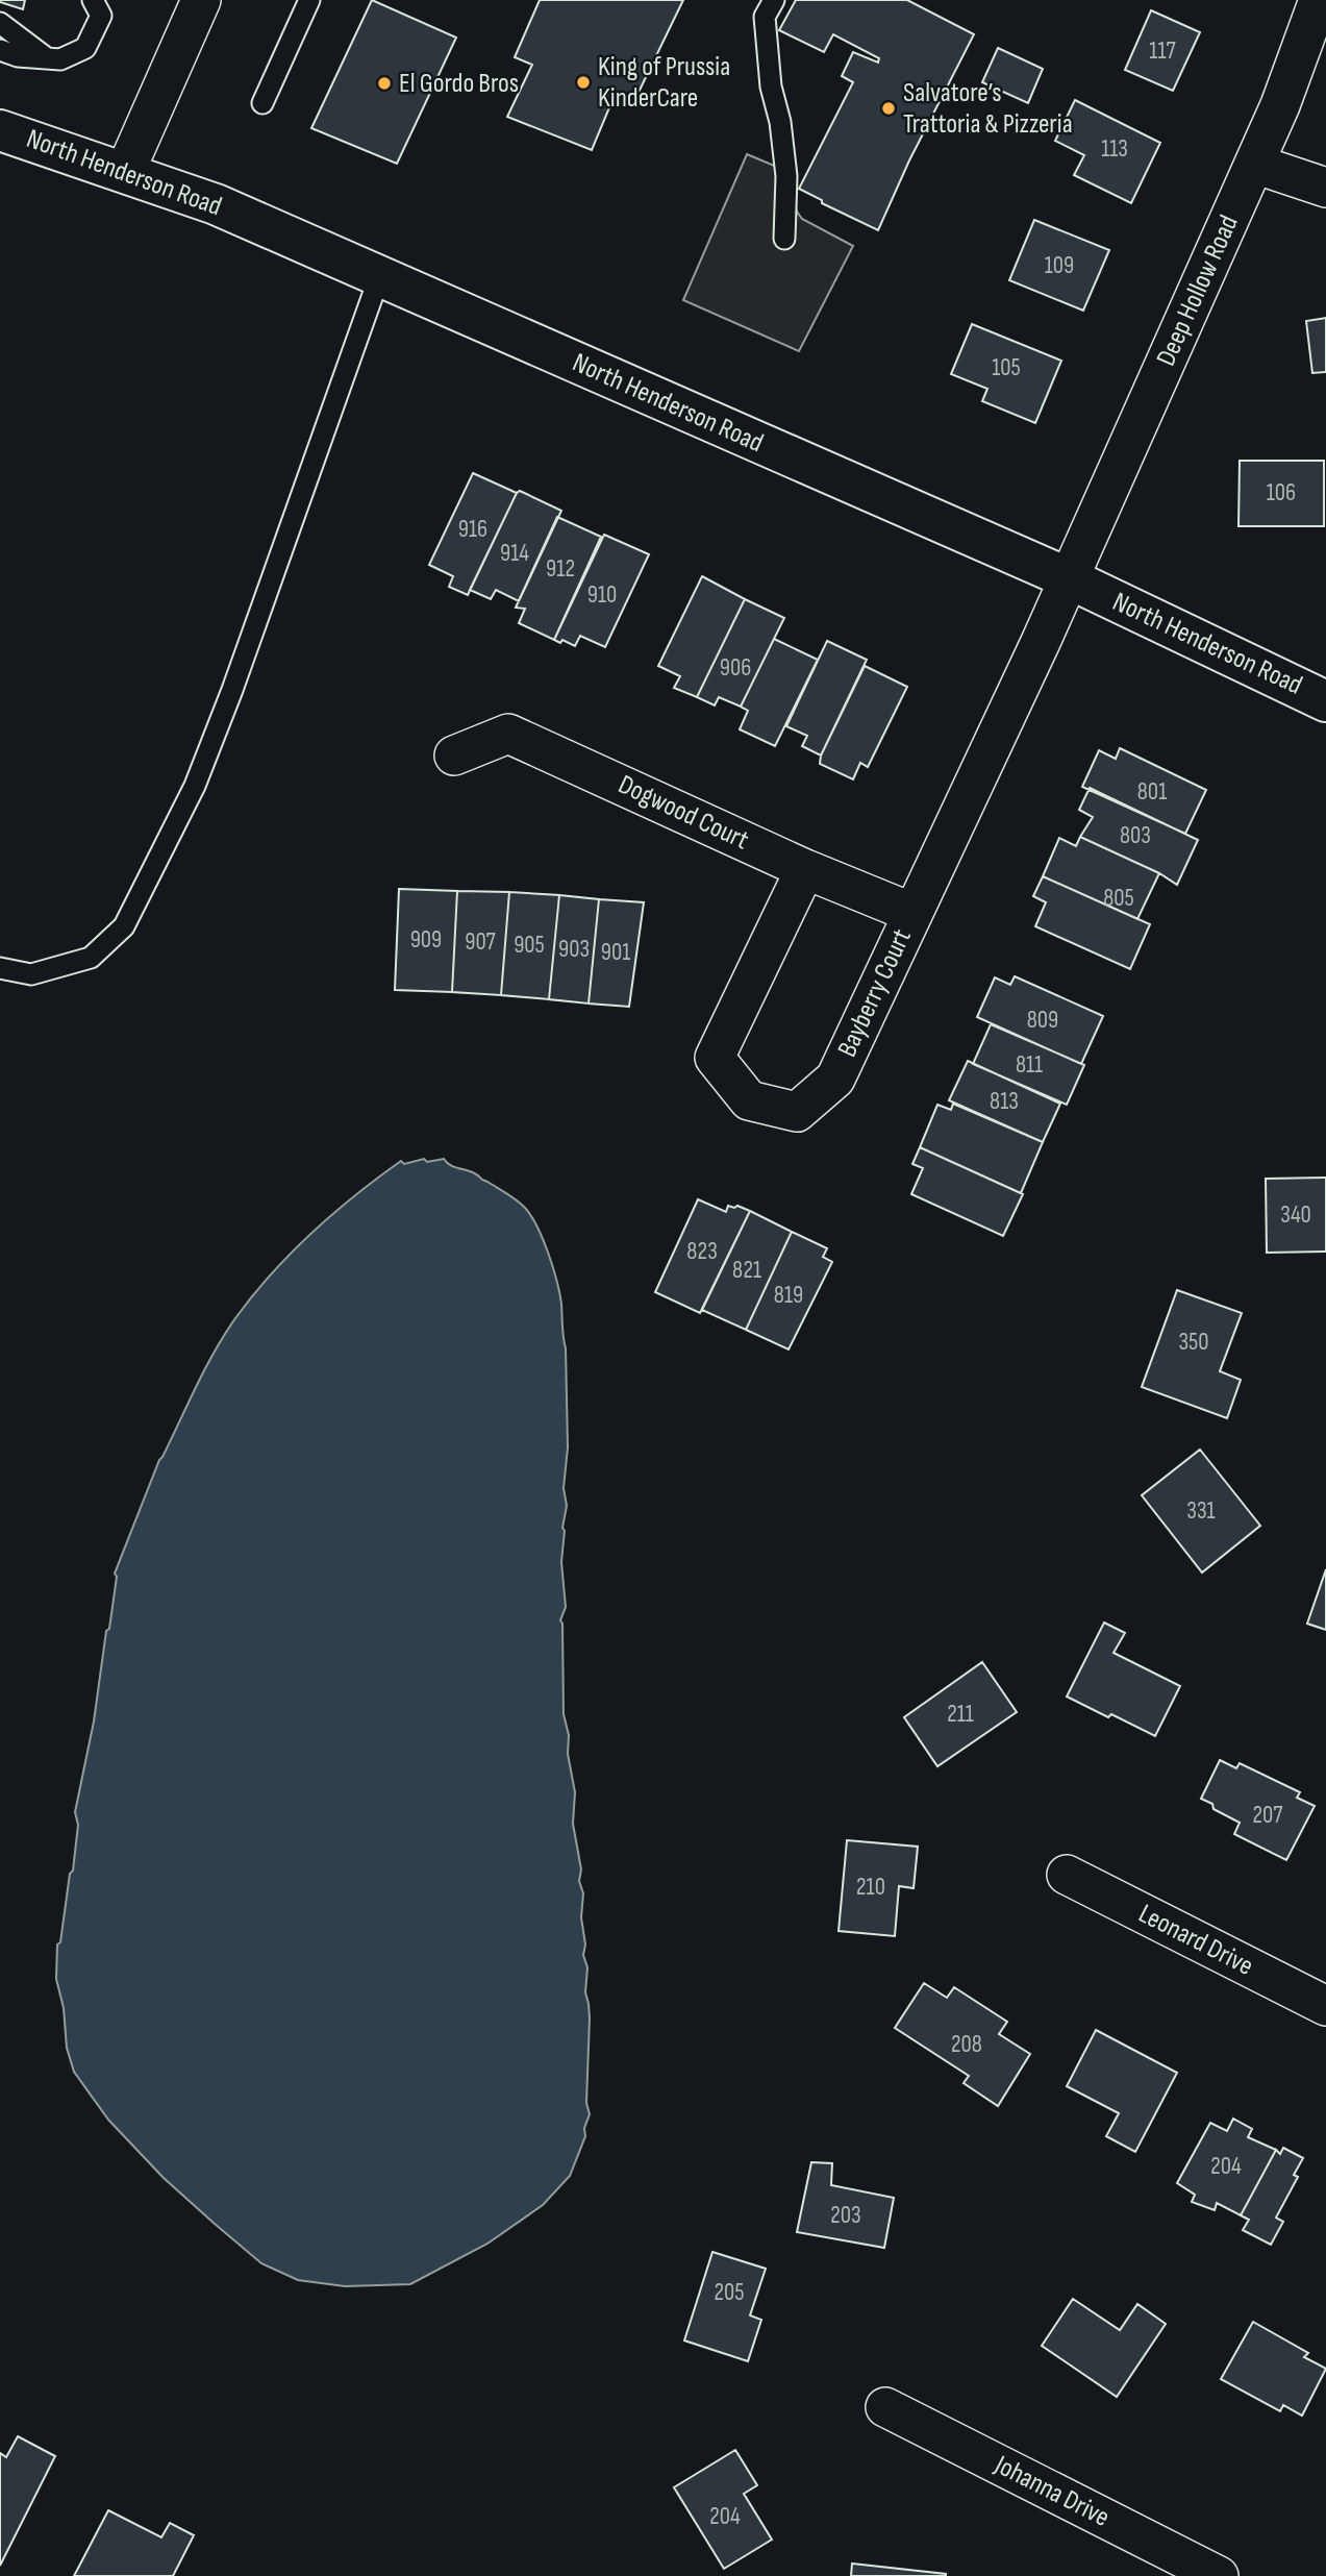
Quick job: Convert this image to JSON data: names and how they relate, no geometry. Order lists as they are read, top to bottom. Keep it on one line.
{"streets":{"main road":["North Henderson Road"],"street":["Deep Hollow Road","Dogwood Court","Bayberry Court","Leonard Drive","Johanna Drive"]},"crossings":[["North Henderson Road","Deep Hollow Road"],["North Henderson Road","Bayberry Court"],["Deep Hollow Road","Bayberry Court"],["Dogwood Court","Bayberry Court"]],"places":["King of Prussia KinderCare","El Gordo Bros","Salvatore’s Trattoria & Pizzeria"],"house_numbers":["117","113","109","105","106","916","914","912","910","906","801","803","805","909","907","905","903","901","809","811","813","340","823","821","819","350","331","211","207","210","208","204","203","205","204"]}
